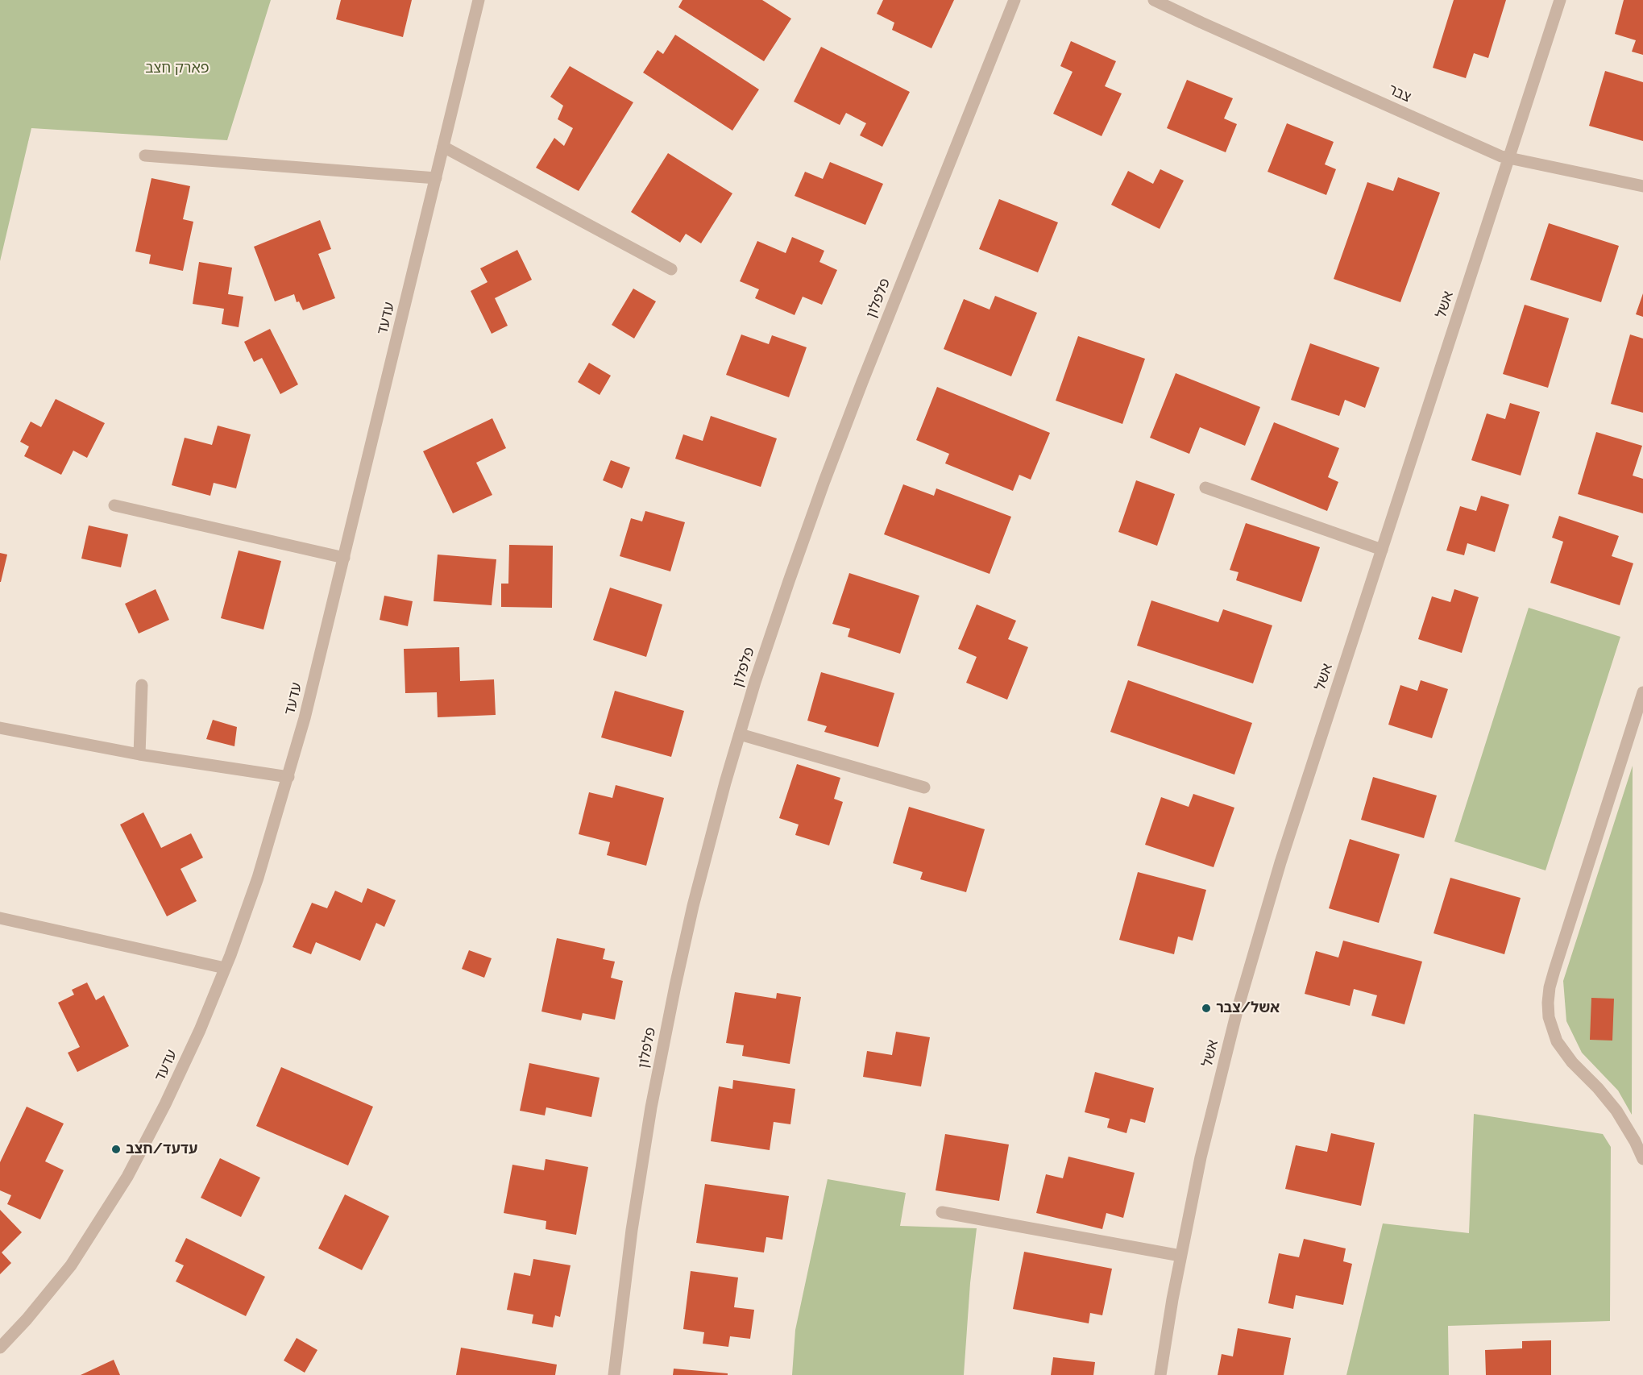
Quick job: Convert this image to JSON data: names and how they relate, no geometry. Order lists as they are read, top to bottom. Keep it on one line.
{"streets":{"street":["צבר","פלפלון","אשל","עדעד"]},"crossings":[["צבר","אשל"]],"parks":["פארק חצב"],"places":["אשל/צבר","עדעד/חצב"]}
